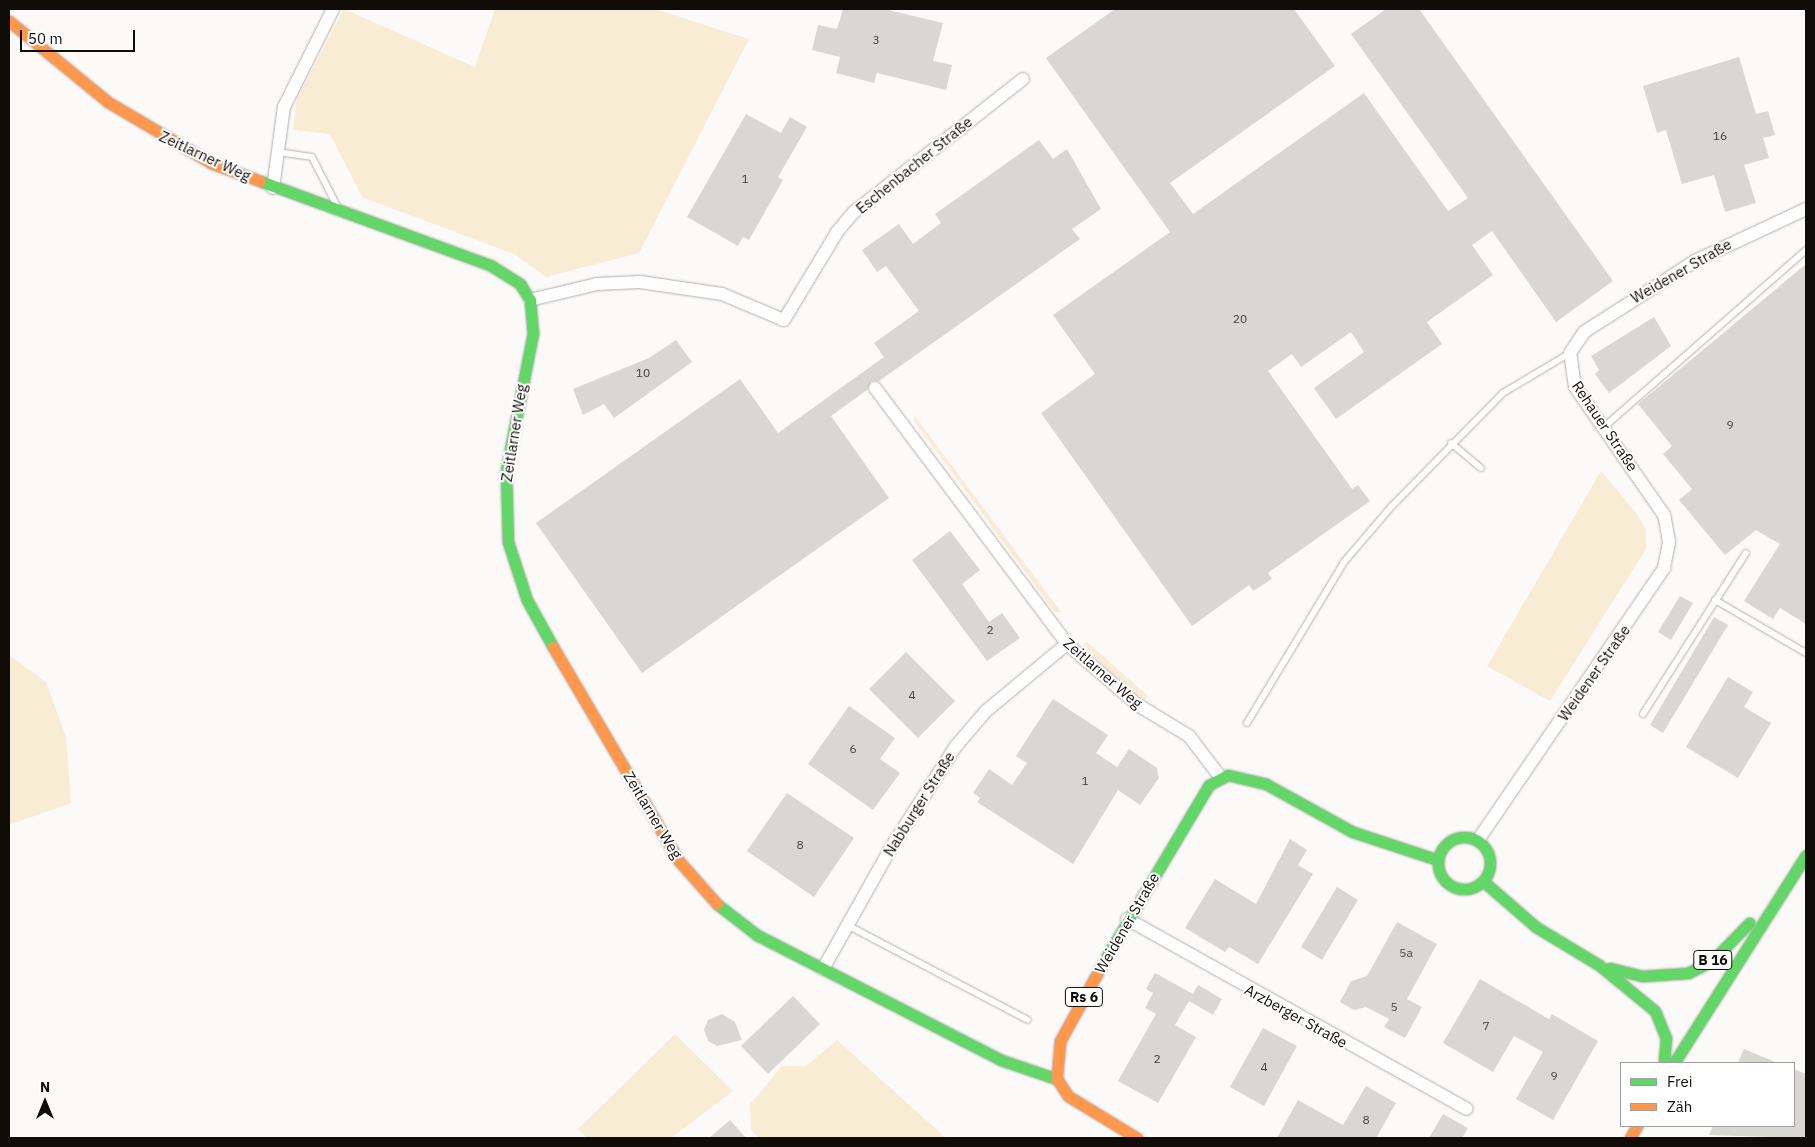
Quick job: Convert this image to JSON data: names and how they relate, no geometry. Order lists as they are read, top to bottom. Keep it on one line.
{"streets":{"main road":["Zeitlarner Weg","Weidener Straße","B 16","Rs 6"],"street":["Eschenbacher Straße","Rehauer Straße","Nabburger Straße","Arzberger Straße"]},"crossings":[["Zeitlarner Weg","Eschenbacher Straße"],["Zeitlarner Weg","Weidener Straße"],["Zeitlarner Weg","Nabburger Straße"],["Weidener Straße","Rehauer Straße"],["Weidener Straße","Arzberger Straße"]],"house_numbers":["3","16","1","20","10","9","2","4","6","1","8","5a","5","7","2","4","9","8"],"legend":["Frei","Zäh"],"scale_bar":"50 m","north":"top"}
